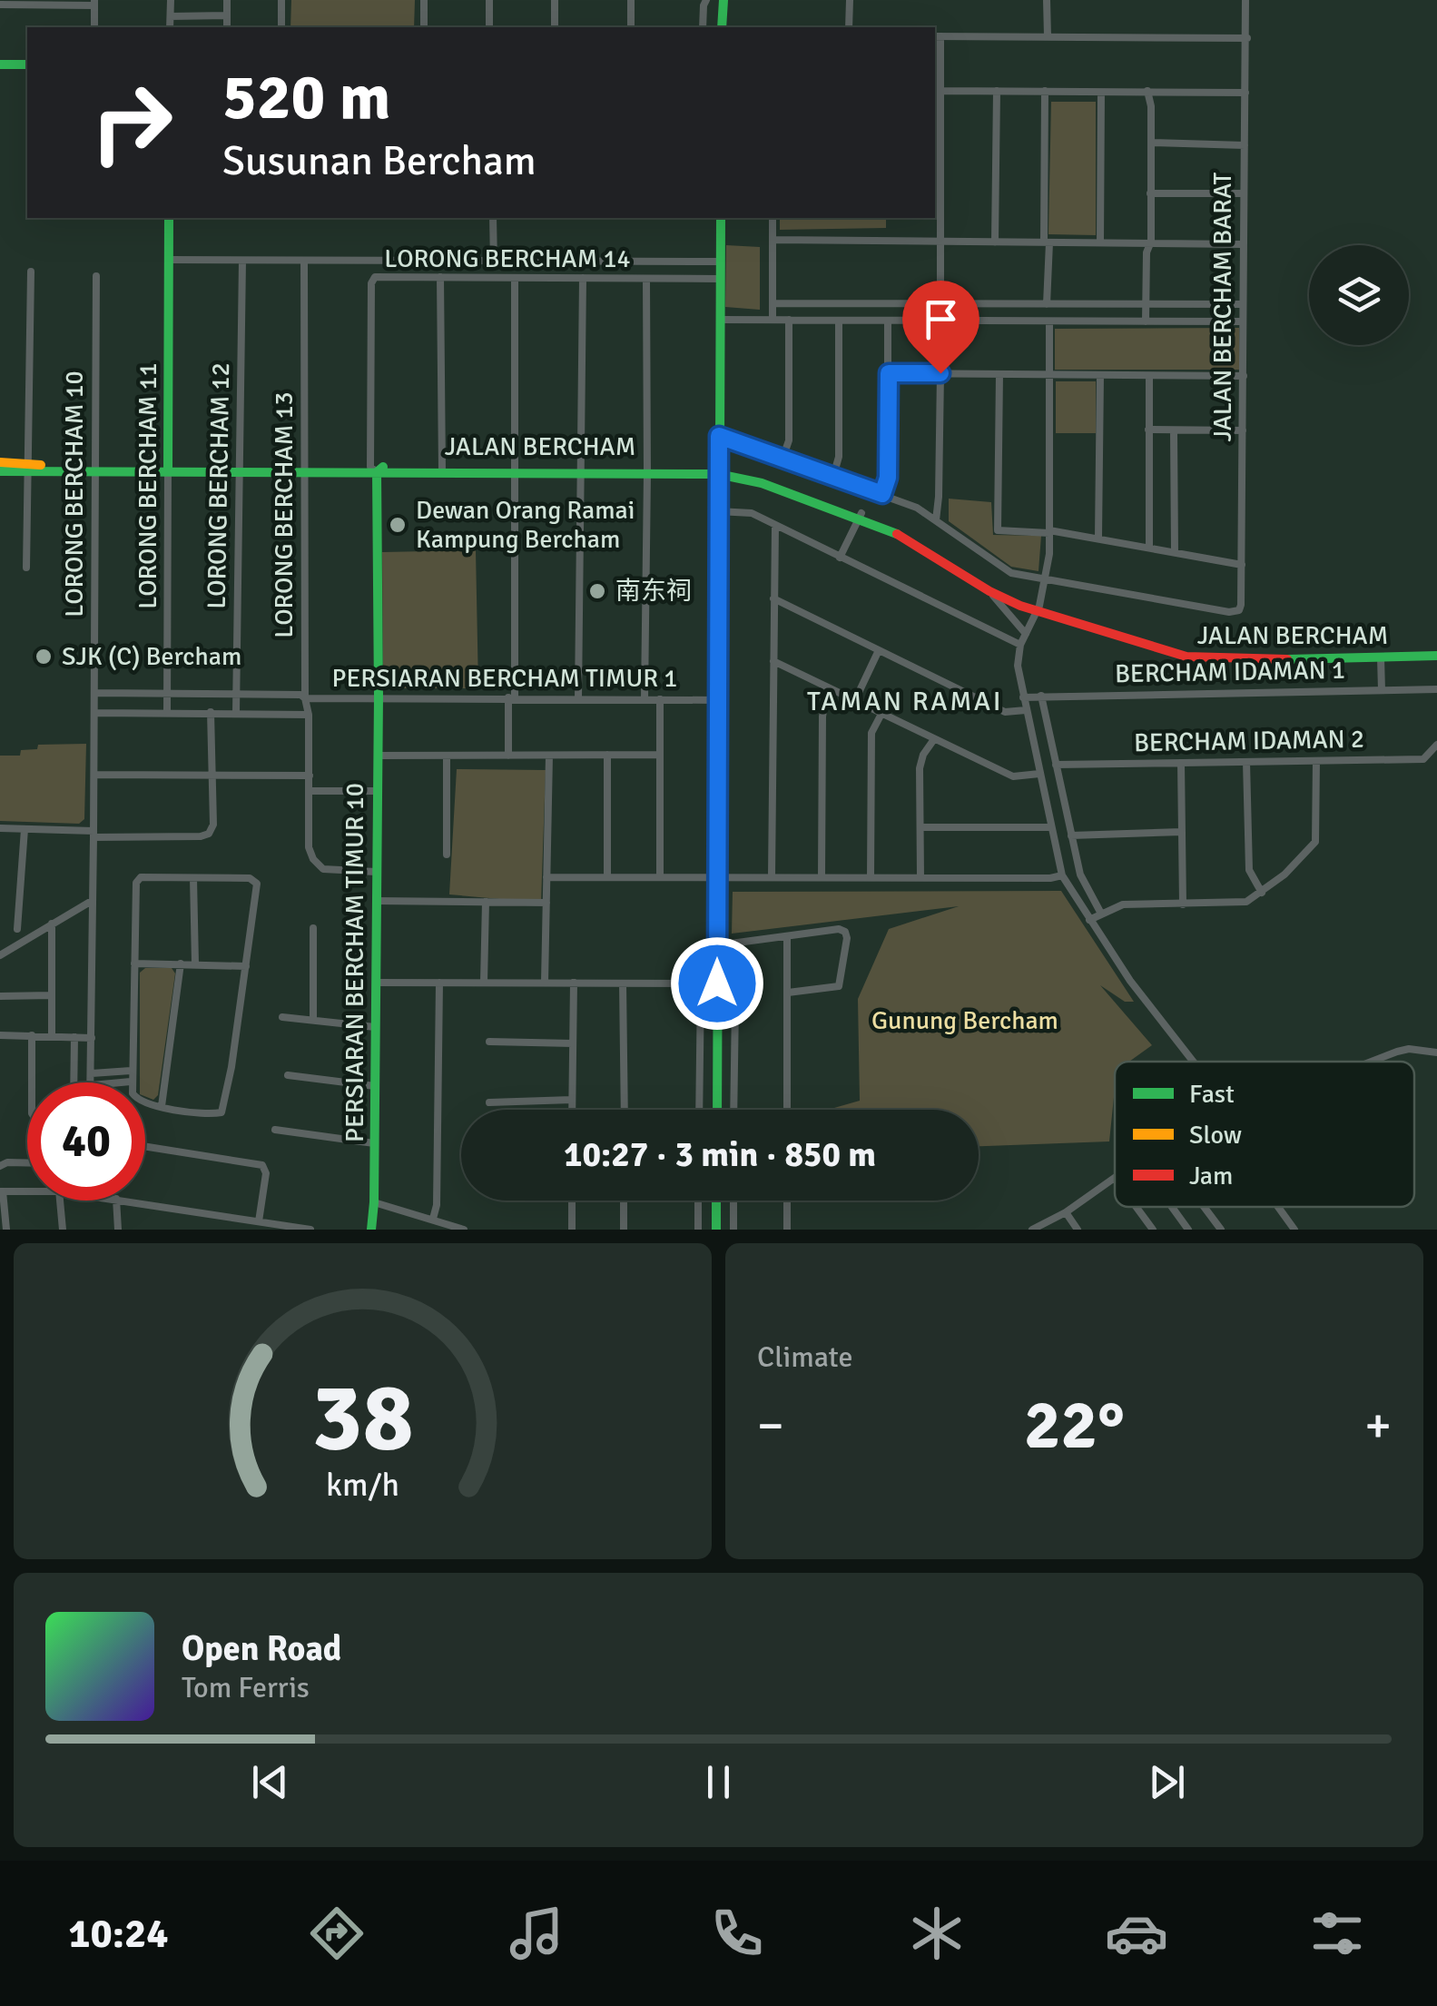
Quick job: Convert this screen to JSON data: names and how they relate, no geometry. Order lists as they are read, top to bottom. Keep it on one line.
{"streets":{"street":["LORONG BERCHAM 14","JALAN BERCHAM BARAT","JALAN BERCHAM","LORONG BERCHAM 11","LORONG BERCHAM 12","LORONG BERCHAM 10","LORONG BERCHAM 13","BERCHAM IDAMAN 1","PERSIARAN BERCHAM TIMUR 1","BERCHAM IDAMAN 2","PERSIARAN BERCHAM TIMUR 10"]},"crossings":[["LORONG BERCHAM 14","JALAN BERCHAM"],["LORONG BERCHAM 14","PERSIARAN BERCHAM TIMUR 1"],["LORONG BERCHAM 14","PERSIARAN BERCHAM TIMUR 10"],["JALAN BERCHAM","LORONG BERCHAM 11"],["JALAN BERCHAM","LORONG BERCHAM 12"],["JALAN BERCHAM","LORONG BERCHAM 10"],["JALAN BERCHAM","LORONG BERCHAM 13"],["LORONG BERCHAM 11","PERSIARAN BERCHAM TIMUR 1"],["LORONG BERCHAM 12","PERSIARAN BERCHAM TIMUR 1"],["LORONG BERCHAM 10","PERSIARAN BERCHAM TIMUR 1"],["LORONG BERCHAM 13","PERSIARAN BERCHAM TIMUR 1"],["PERSIARAN BERCHAM TIMUR 1","PERSIARAN BERCHAM TIMUR 10"]],"districts":["TAMAN RAMAI"],"parks":["Gunung Bercham"],"places":["Dewan Orang Ramai Kampung Bercham","南东祠","SJK (C) Bercham"],"legend":["Fast","Slow","Jam"],"page":{"turn":["520 m","Susunan Bercham"],"limit":"40","trip":"10:27 · 3 min · 850 m","tile":"Climate","heat":["−","22°","+"],"song":["Open Road","Tom Ferris"],"tabs":"10:24","gauge":["38","km/h"]}}
